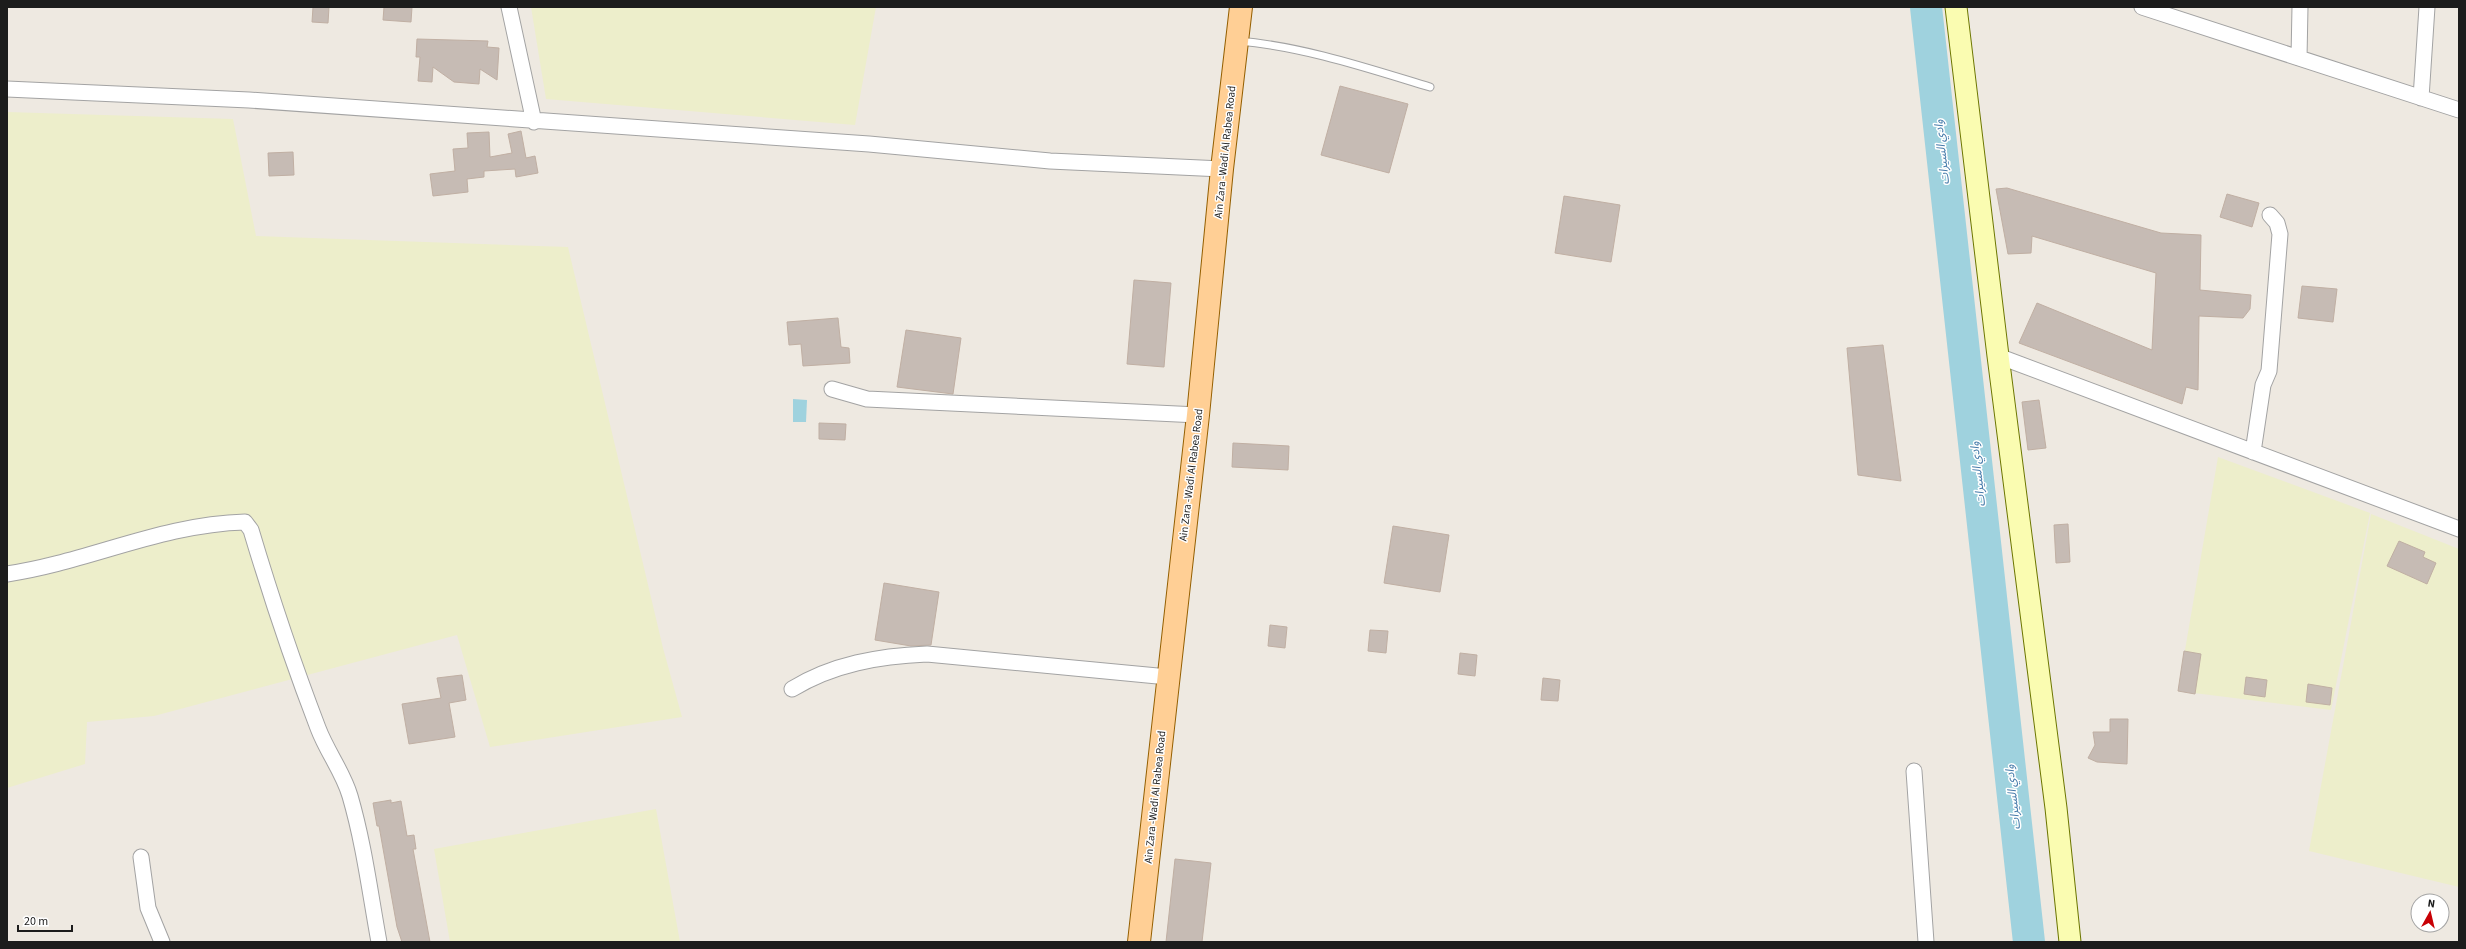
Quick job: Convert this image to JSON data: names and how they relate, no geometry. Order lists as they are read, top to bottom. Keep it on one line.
{"streets":{"main road":["Ain Zara -Wadi Al Rabea Road"]},"water":["وادي السيرات"],"scale_bar":"20 m","north":"top"}
